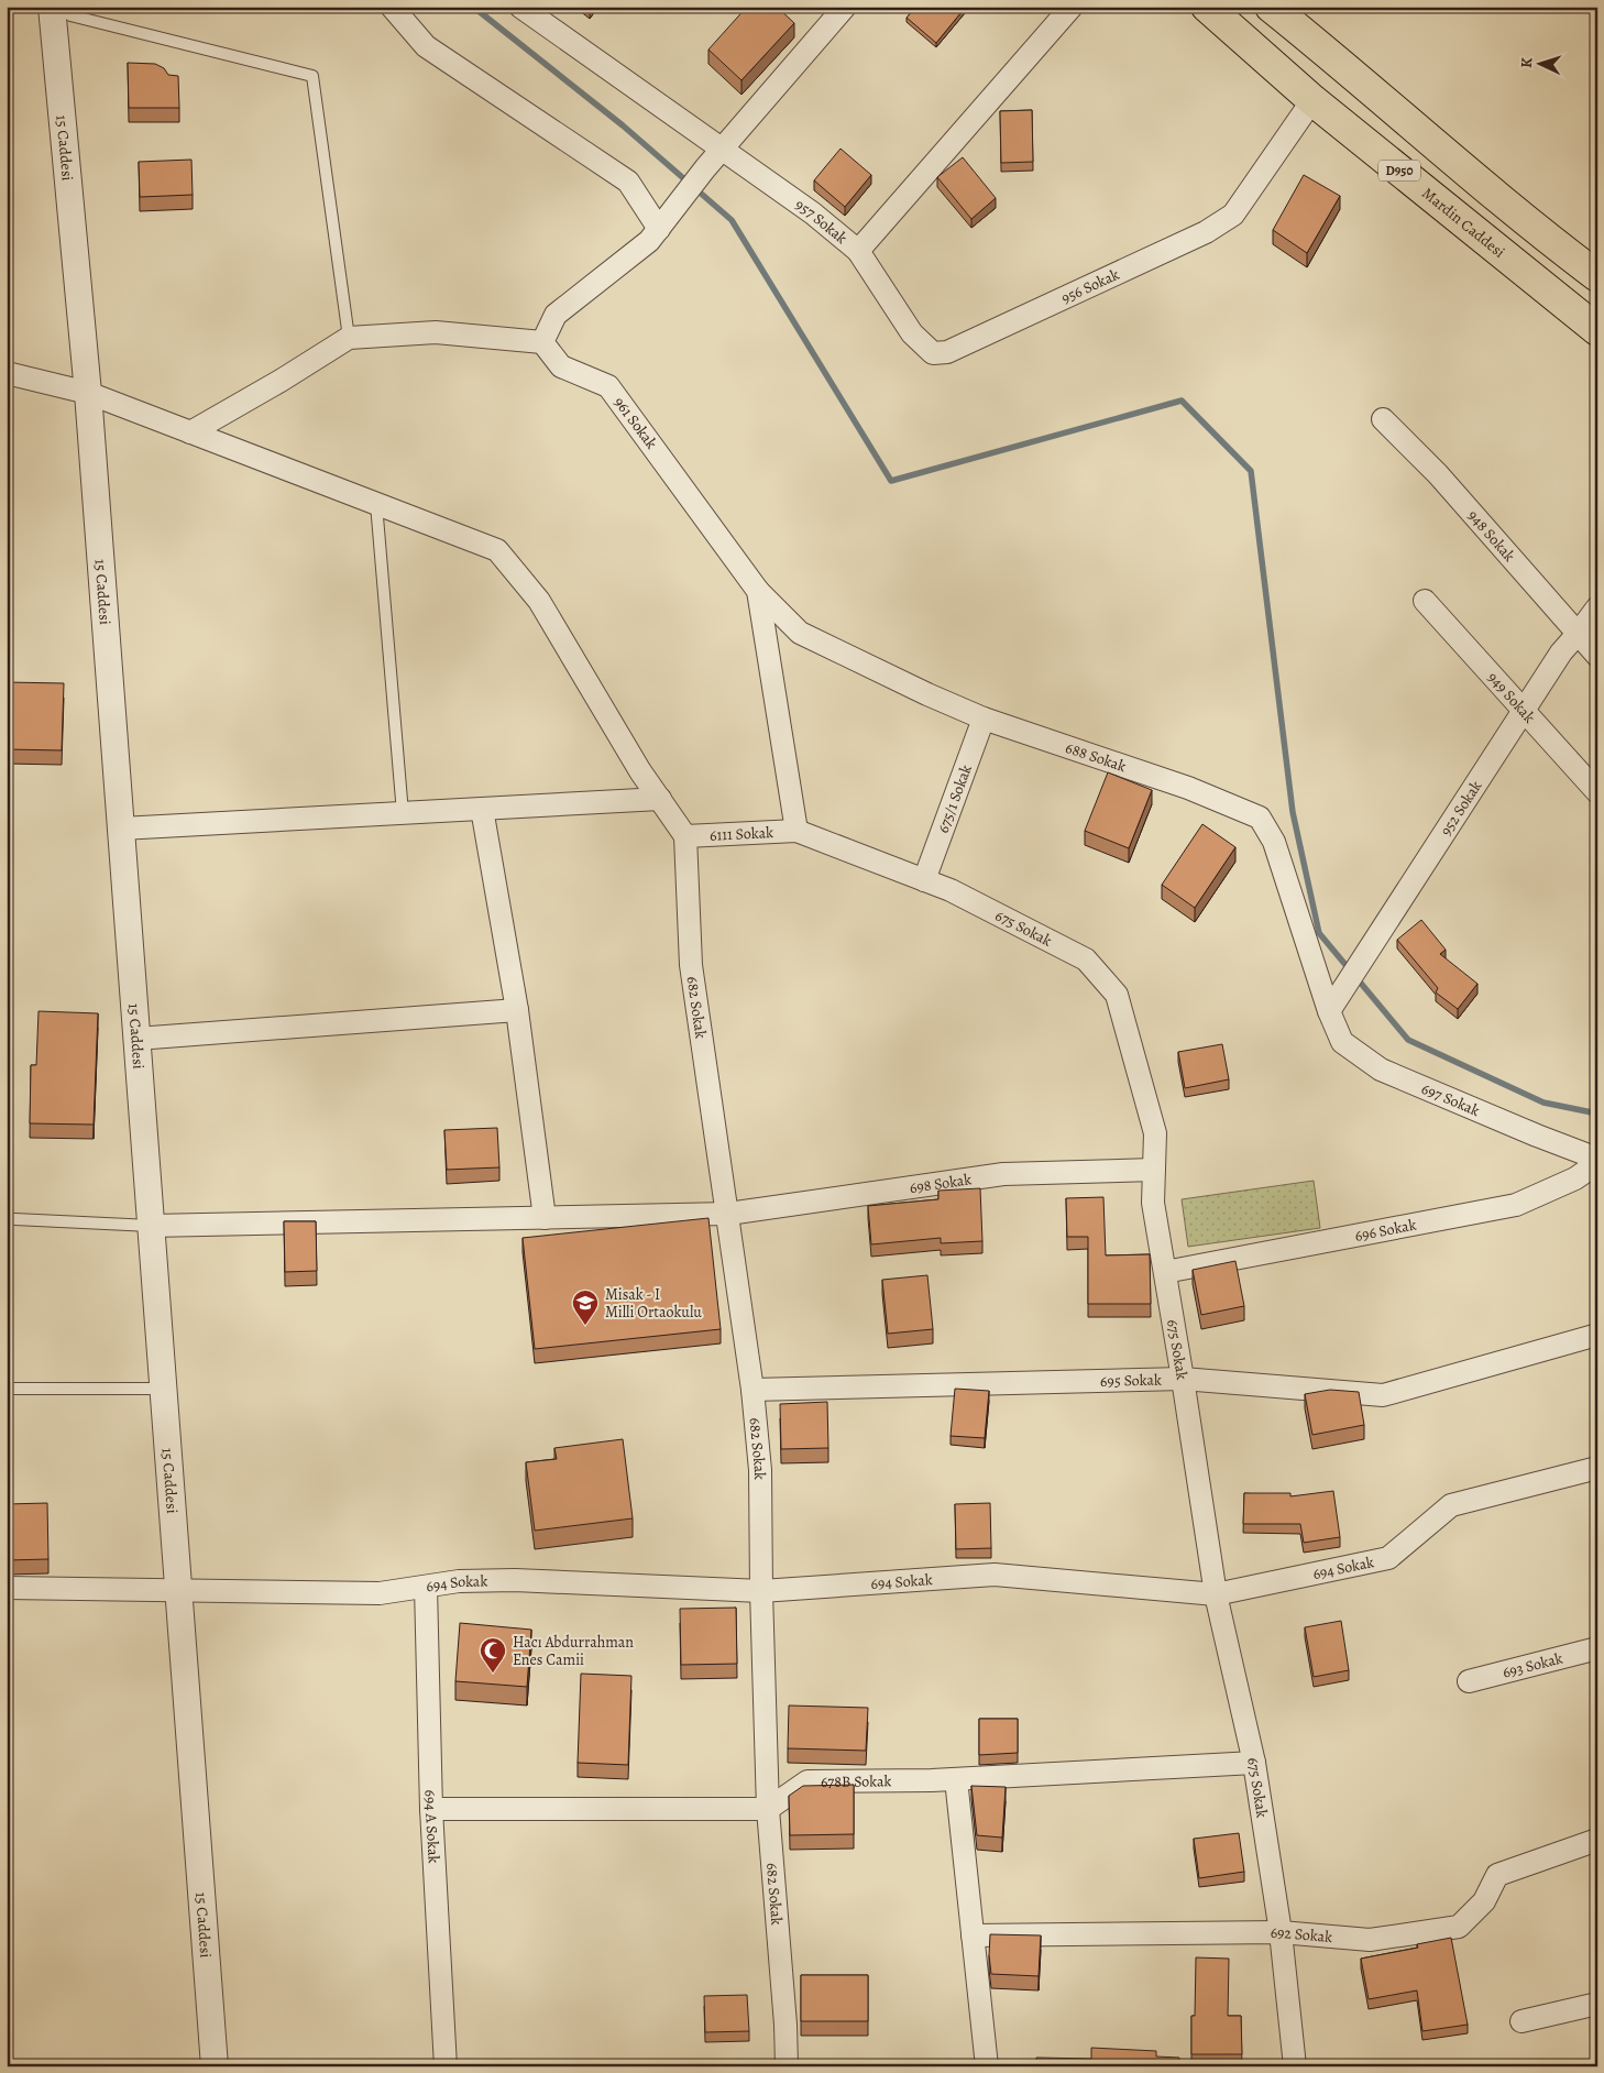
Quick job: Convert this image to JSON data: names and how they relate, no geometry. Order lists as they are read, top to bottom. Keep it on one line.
{"streets":{"highway":["D950","Mardin Caddesi"],"street":["15 Caddesi","957 Sokak","956 Sokak","961 Sokak","948 Sokak","949 Sokak","688 Sokak","675/1 Sokak","952 Sokak","6111 Sokak","675 Sokak","682 Sokak","697 Sokak","698 Sokak","696 Sokak","695 Sokak","694 Sokak","693 Sokak","678B Sokak","694 A Sokak","692 Sokak"]},"crossings":[["15 Caddesi","698 Sokak"],["15 Caddesi","694 Sokak"],["957 Sokak","956 Sokak"],["Mardin Caddesi","956 Sokak"],["961 Sokak","688 Sokak"],["961 Sokak","6111 Sokak"],["961 Sokak","675 Sokak"],["948 Sokak","952 Sokak"],["949 Sokak","952 Sokak"],["688 Sokak","675/1 Sokak"],["688 Sokak","952 Sokak"],["688 Sokak","697 Sokak"],["675/1 Sokak","675 Sokak"],["952 Sokak","697 Sokak"],["6111 Sokak","675 Sokak"],["6111 Sokak","682 Sokak"],["675 Sokak","698 Sokak"],["675 Sokak","696 Sokak"],["675 Sokak","695 Sokak"],["675 Sokak","694 Sokak"],["675 Sokak","678B Sokak"],["675 Sokak","692 Sokak"],["682 Sokak","698 Sokak"],["682 Sokak","695 Sokak"],["682 Sokak","694 Sokak"],["682 Sokak","678B Sokak"],["694 Sokak","694 A Sokak"]],"places":{"school or university":["Misak - I Milli Ortaokulu"],"mosque":["Hacı Abdurrahman Enes Camii"]},"north":"left"}
